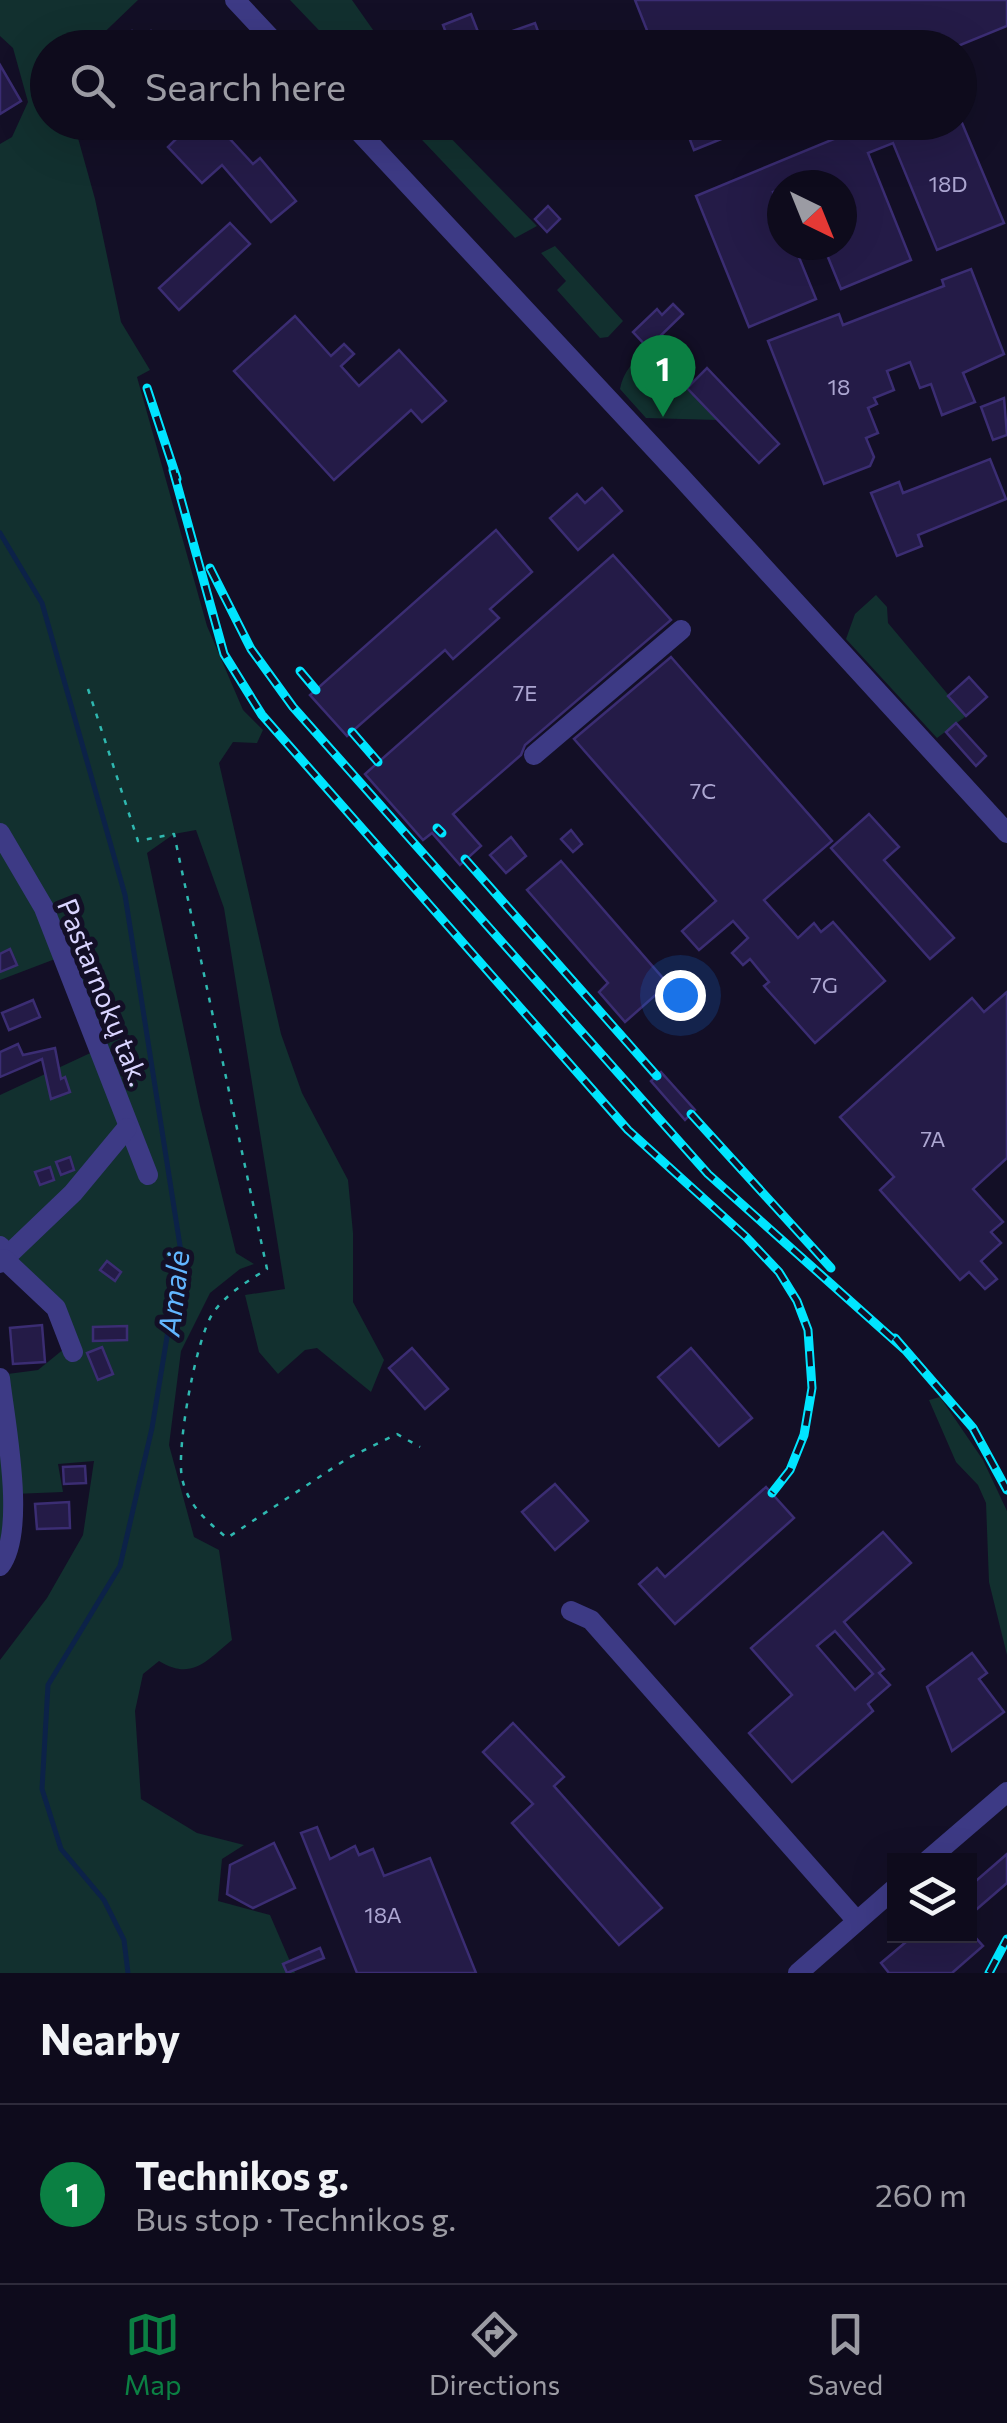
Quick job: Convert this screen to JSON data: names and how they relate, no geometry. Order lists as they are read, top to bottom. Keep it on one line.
{"streets":{"street":["Pastarnokų tak."]},"water":["Amalė"],"house_numbers":["18D","18","7E","7C","7G","7A","18A"],"north":"bottom right","page":{"search":"Search here","pins":"1","heading":"Nearby","list":[{"mark":"1","name":"Technikos g.","note":"Bus stop · Technikos g.","value":"260 m"}],"nav":["Map","Directions","Saved"]}}
